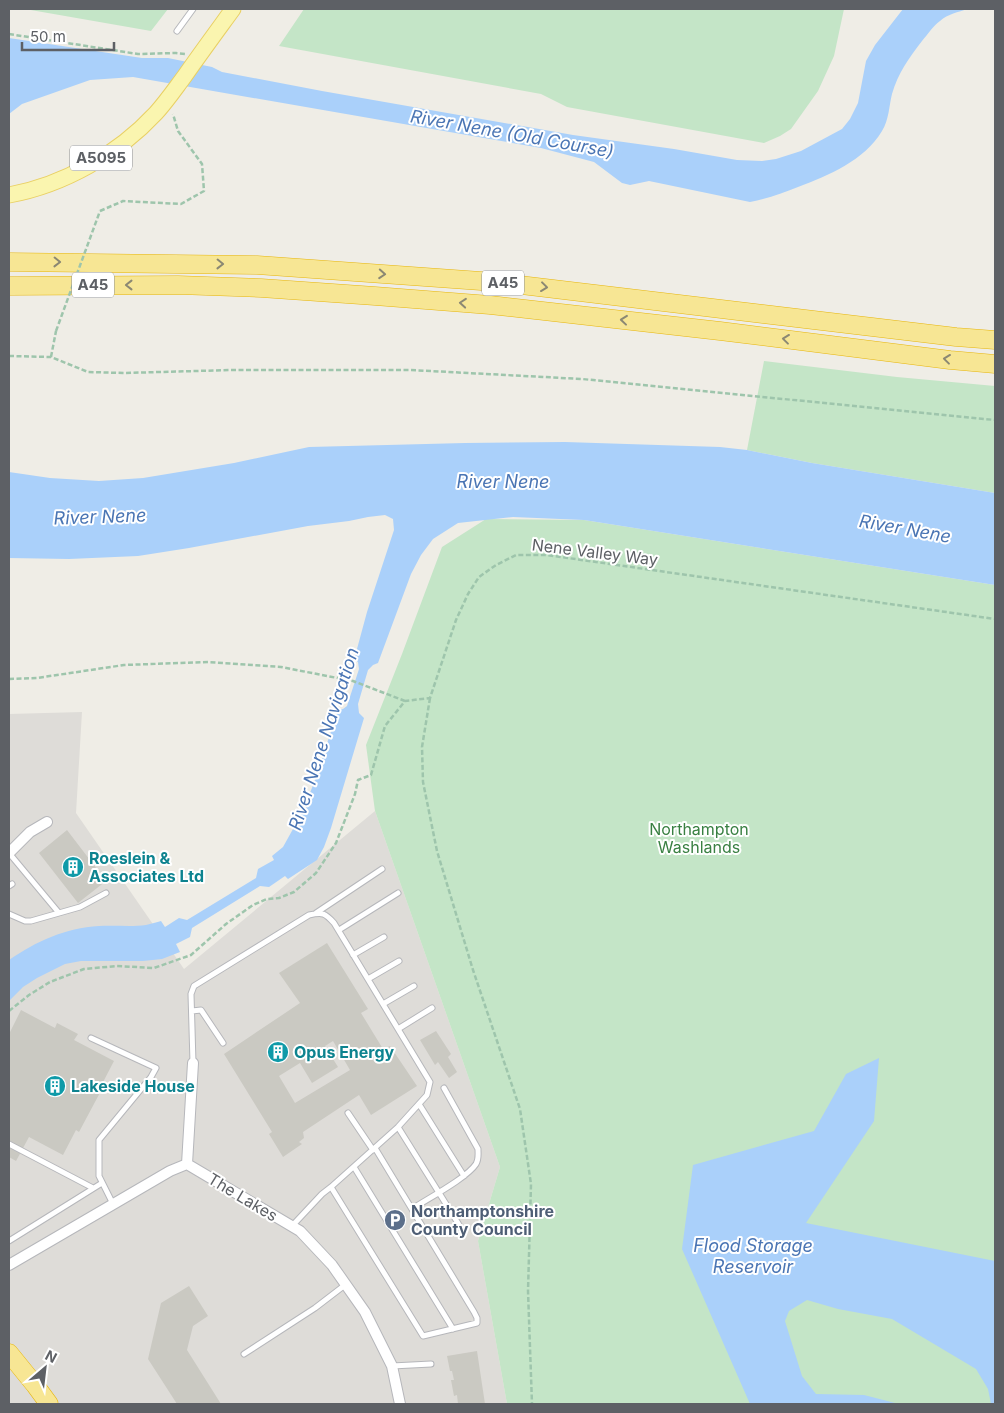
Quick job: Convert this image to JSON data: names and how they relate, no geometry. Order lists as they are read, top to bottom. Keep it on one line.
{"streets":{"highway":["A45"],"main road":["A5095"],"street":["The Lakes"],"path":["Nene Valley Way"]},"water":["River Nene (Old Course)","River Nene","River Nene Navigation","Flood Storage Reservoir"],"parks":["Northampton Washlands"],"places":{"building":["Roeslein & Associates Ltd","Opus Energy","Lakeside House"],"parking":["Northamptonshire County Council"]},"scale_bar":"50 m","north":"top right"}
